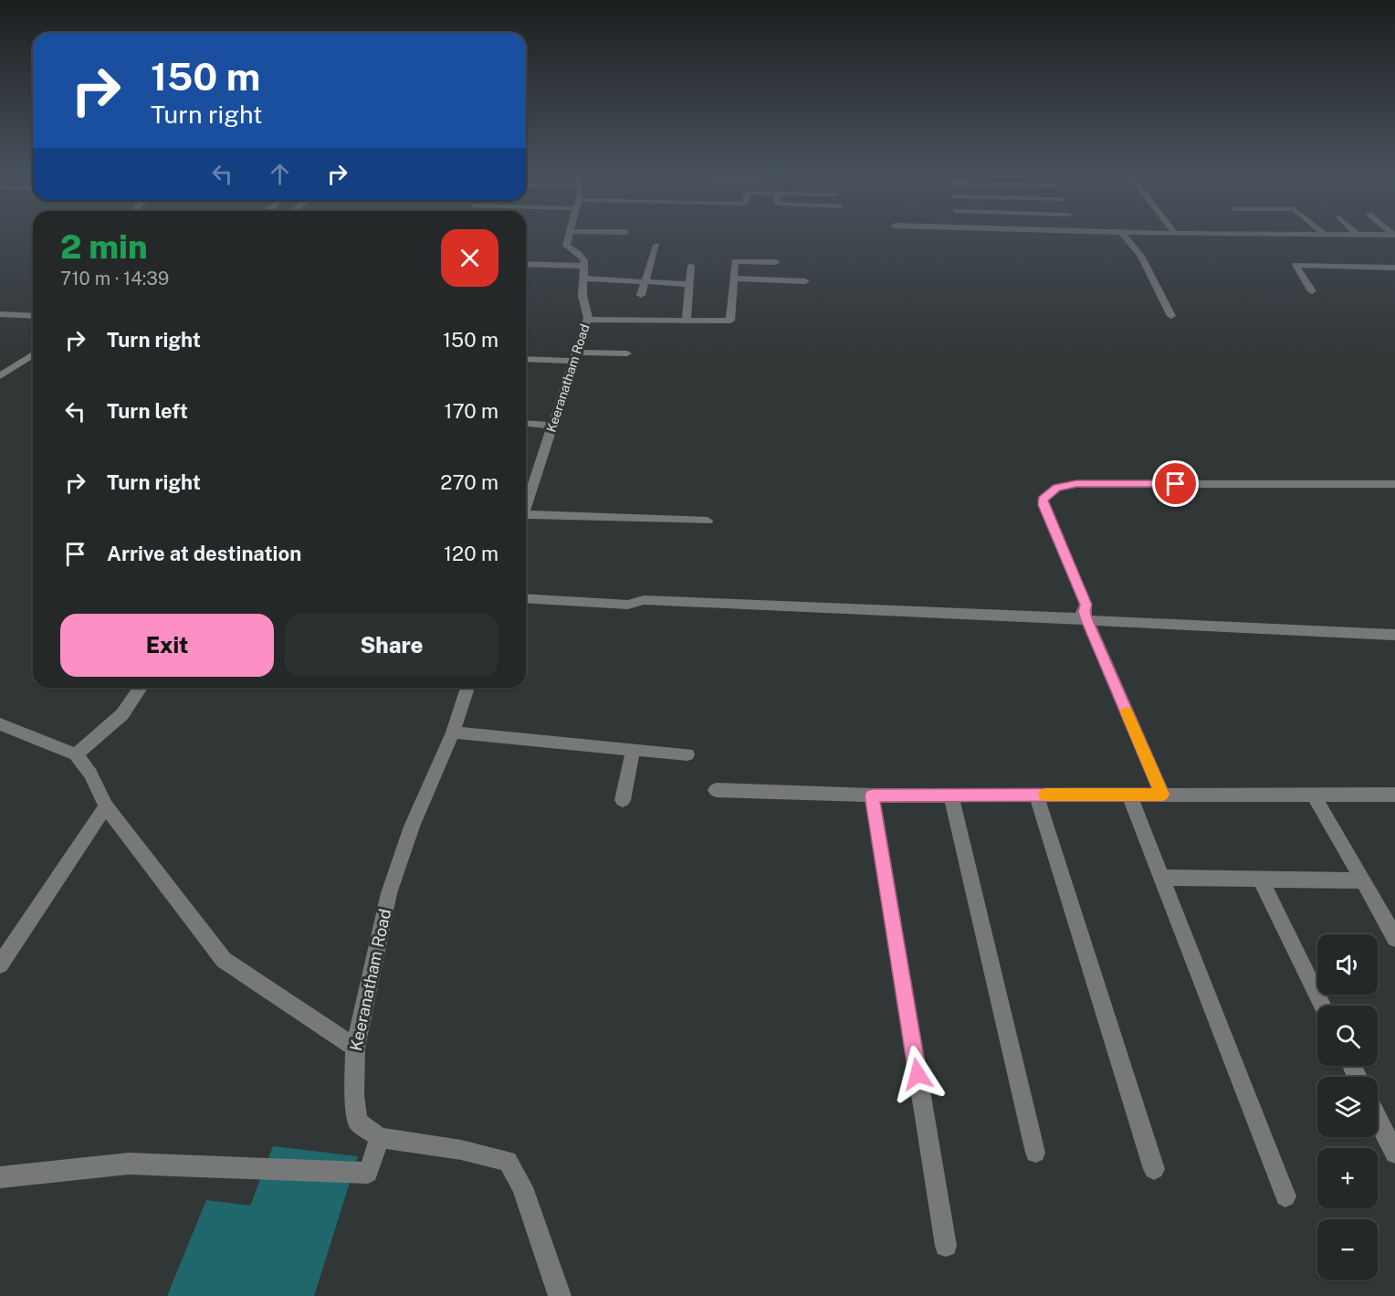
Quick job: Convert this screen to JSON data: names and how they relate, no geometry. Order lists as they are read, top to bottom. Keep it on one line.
{"streets":{"street":["Keeranatham Road"]},"page":{"turn":["150 m","Turn right"],"heading":["2 min","710 m · 14:39"],"list":[{"name":"Turn right","value":"150 m"},{"name":"Turn left","value":"170 m"},{"name":"Turn right","value":"270 m"},{"name":"Arrive at destination","value":"120 m"}],"buttons":["Exit","Share"],"map_buttons":["+","−"]}}
